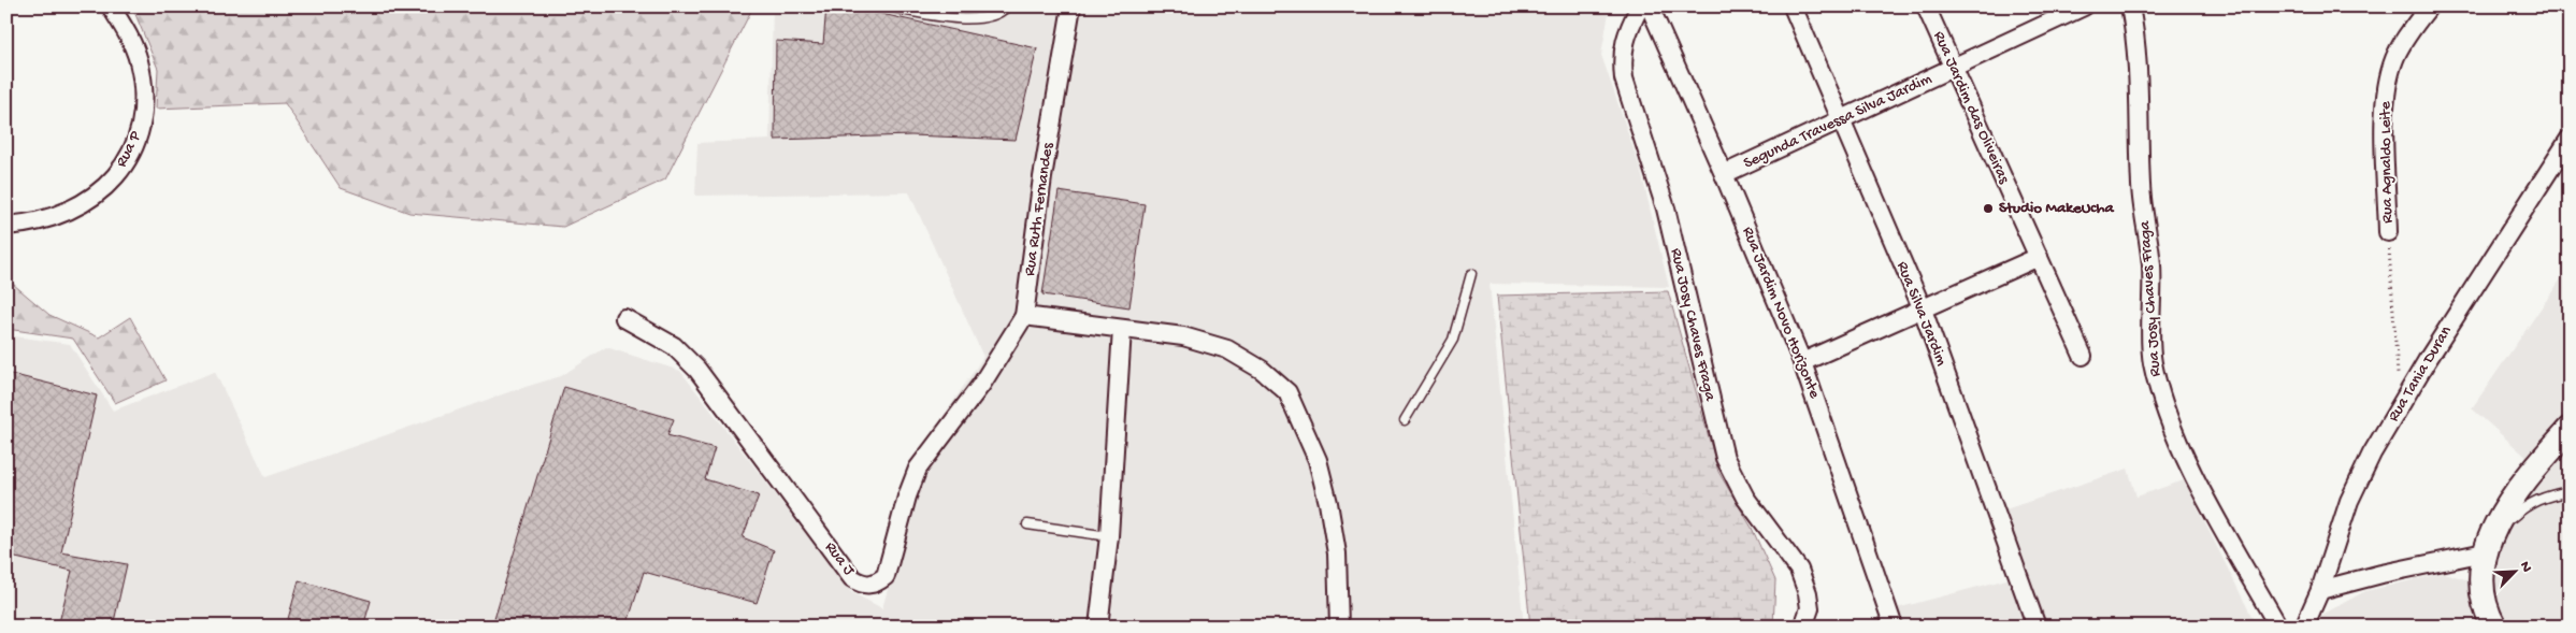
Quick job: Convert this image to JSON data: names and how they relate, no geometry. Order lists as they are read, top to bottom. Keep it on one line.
{"streets":{"street":["Rua Jardim das Oliveiras","Segunda Travessa Silva Jardim","Rua P","Rua Agnaldo Leite","Rua Ruth Fernandes","Rua Josy Chaves Fraga","Rua Jardim Novo Horizonte","Rua Silva Jardim","Rua Tania Duran","Rua J"]},"crossings":[["Rua Jardim das Oliveiras","Segunda Travessa Silva Jardim"],["Segunda Travessa Silva Jardim","Rua Jardim Novo Horizonte"],["Segunda Travessa Silva Jardim","Rua Silva Jardim"],["Rua Ruth Fernandes","Rua J"]],"places":["Studio MakeUcha"],"north":"top right"}
